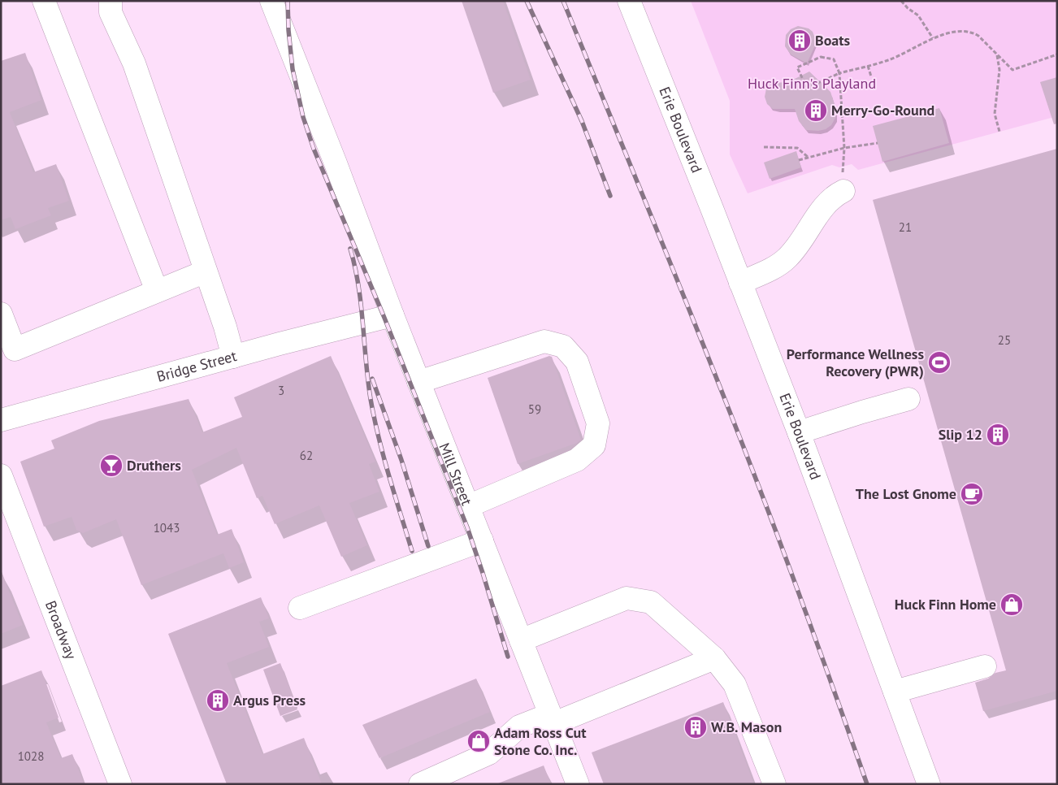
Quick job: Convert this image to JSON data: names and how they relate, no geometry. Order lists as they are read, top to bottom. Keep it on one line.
{"streets":{"street":["Erie Boulevard","Bridge Street","Mill Street","Broadway"]},"crossings":[["Bridge Street","Mill Street"]],"parks":["Huck Finn's Playland"],"places":{"building":["Boats","Merry-Go-Round","Slip 12","Argus Press","W.B. Mason"],"sports":["Performance Wellness Recovery (PWR)"],"bar":["Druthers"],"cafe":["The Lost Gnome"],"shop":["Huck Finn Home","Adam Ross Cut Stone Co. Inc."]},"house_numbers":["21","25","3","59","62","1043","1028"]}
